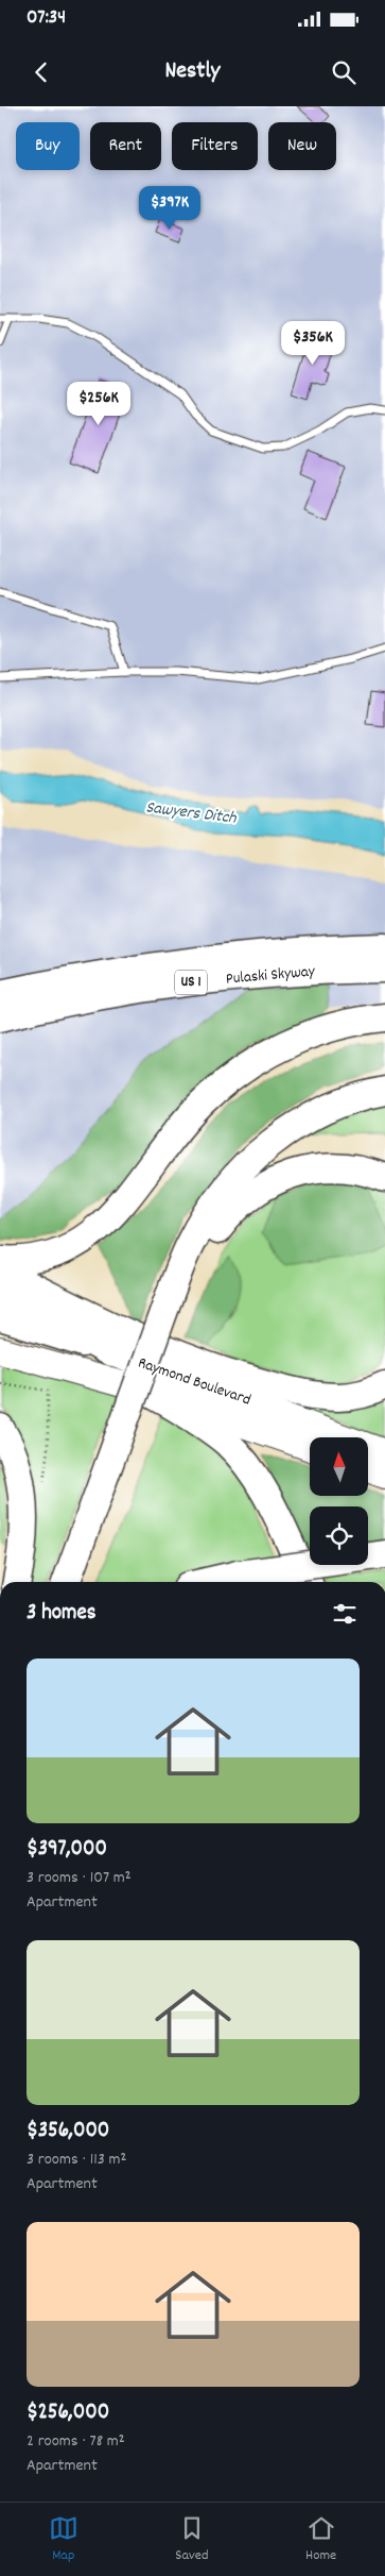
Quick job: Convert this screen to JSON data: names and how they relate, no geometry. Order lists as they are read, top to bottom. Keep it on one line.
{"streets":{"highway":["Pulaski Skyway","US 1","Raymond Boulevard"]},"water":["Sawyers Ditch"],"north":"top","page":{"status":"07:34","header":"Nestly","chip":["Buy","Rent","Filters","New"],"price":["$397K","$356K","$256K"],"heading":"3 homes","list":[{"name":"$397,000","note":"3 rooms · 107 m² · Apartment"},{"name":"$356,000","note":"3 rooms · 113 m² · Apartment"},{"name":"$256,000","note":"2 rooms · 78 m² · Apartment"}],"tabs":["Map","Saved","Home"]}}
